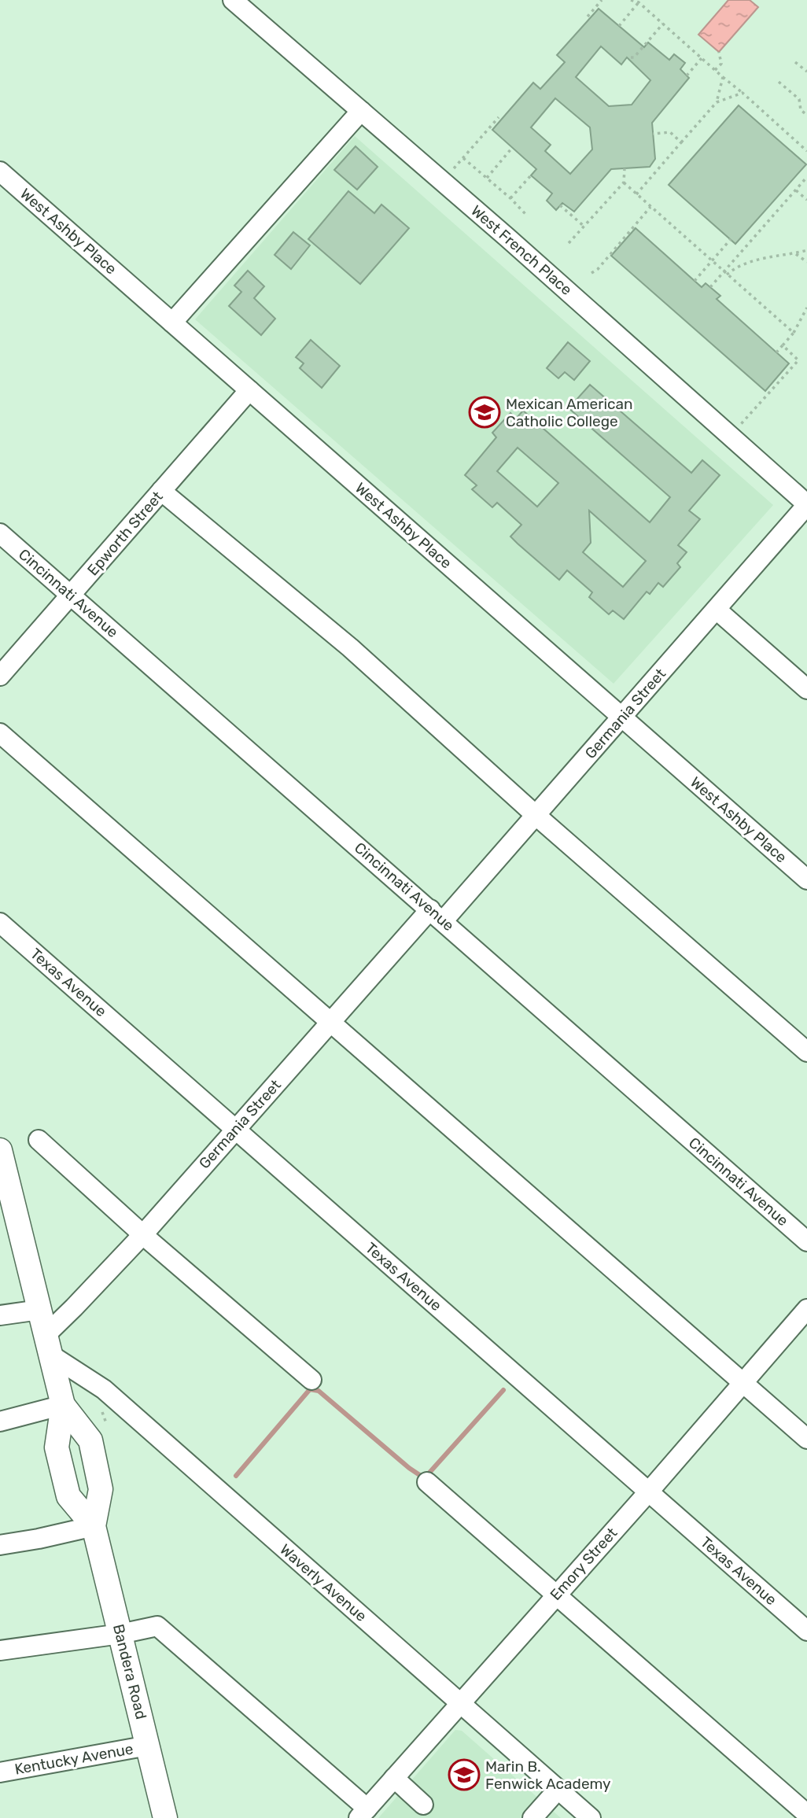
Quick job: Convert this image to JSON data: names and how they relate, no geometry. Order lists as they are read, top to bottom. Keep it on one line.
{"streets":{"main road":["Bandera Road"],"street":["West Ashby Place","West French Place","Epworth Street","Cincinnati Avenue","Germania Street","Texas Avenue","Emory Street","Waverly Avenue","Kentucky Avenue"]},"crossings":[["West Ashby Place","Epworth Street"],["West Ashby Place","Germania Street"],["West French Place","Germania Street"],["Epworth Street","Cincinnati Avenue"],["Cincinnati Avenue","Germania Street"],["Germania Street","Texas Avenue"],["Germania Street","Waverly Avenue"],["Germania Street","Bandera Road"],["Texas Avenue","Emory Street"],["Emory Street","Waverly Avenue"],["Waverly Avenue","Bandera Road"],["Bandera Road","Kentucky Avenue"]],"places":{"school or university":["Mexican American Catholic College","Marin B. Fenwick Academy"]}}
